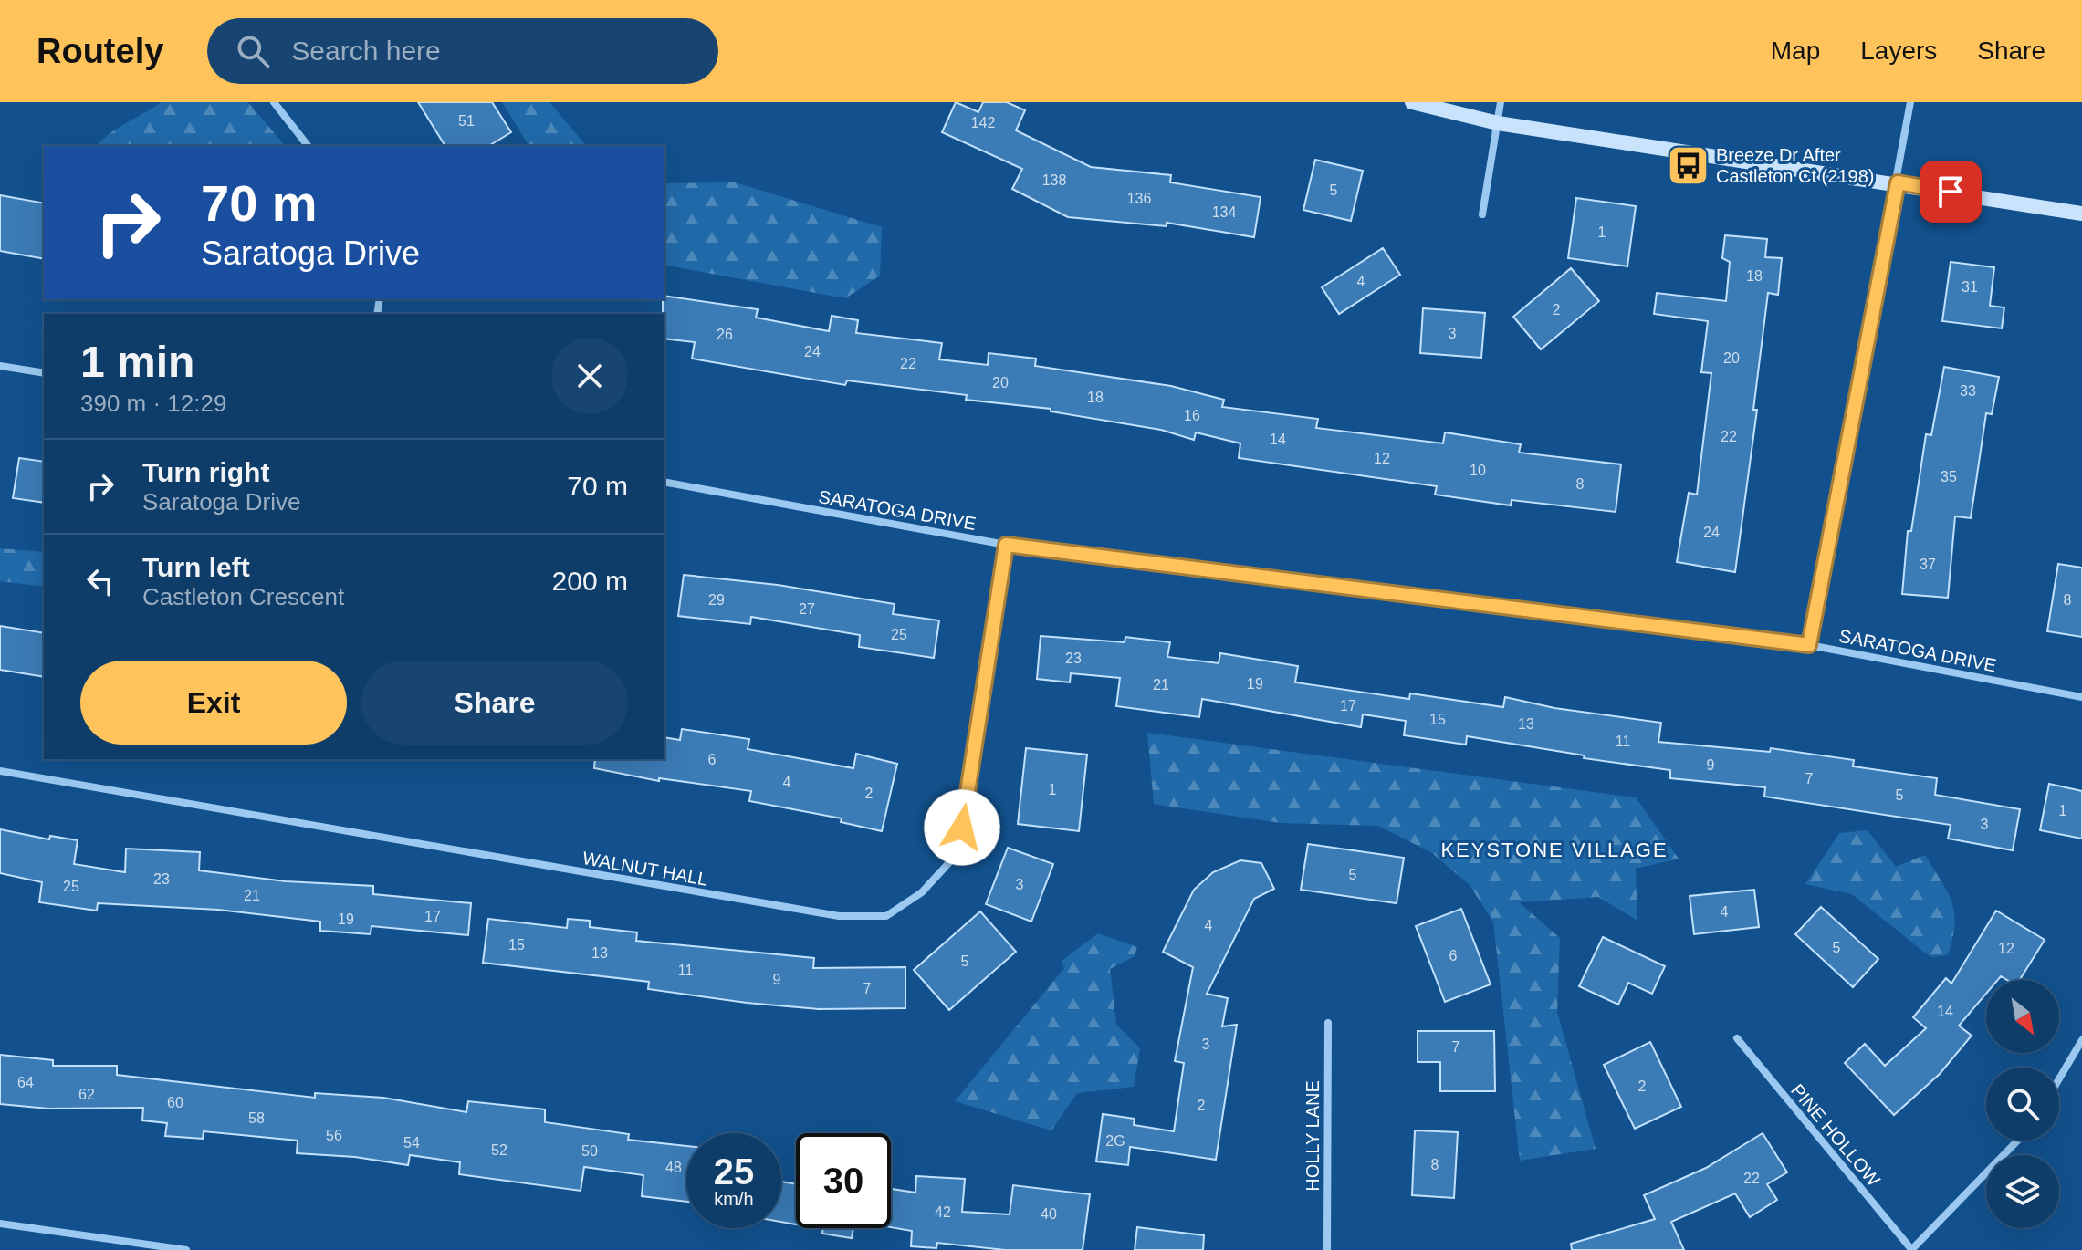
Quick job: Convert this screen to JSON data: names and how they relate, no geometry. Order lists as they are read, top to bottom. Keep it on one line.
{"streets":{"street":["SARATOGA DRIVE","WALNUT HALL","PINE HOLLOW","HOLLY LANE"]},"crossings":[["SARATOGA DRIVE","WALNUT HALL"]],"districts":["KEYSTONE VILLAGE"],"places":{"bus stop":["Breeze Dr After Castleton Ct (2198)"]},"house_numbers":["51","142","138","5","136","134","1","18","4","31","2","3","26","24","20","22","20","33","18","16","22","14","12","10","35","8","24","37","29","8","27","25","23","19","21","17","15","13","11","6","9","7","4","1","2","5","1","3","5","23","3","25","21","4","17","19","4","15","5","12","13","6","5","11","9","7","14","3","7","64","2","62","60","2","58","56","2G","54","52","50","8","48","22","42","40"],"north":"bottom right","page":{"header":"Routely","search":"Search here","nav":["Map","Layers","Share"],"turn":["70 m","Saratoga Drive"],"heading":["1 min","390 m · 12:29"],"list":[{"name":"Turn right","note":"Saratoga Drive","value":"70 m"},{"name":"Turn left","note":"Castleton Crescent","value":"200 m"}],"buttons":["Exit","Share"],"speed":"25 km/h","limit":"30"}}
